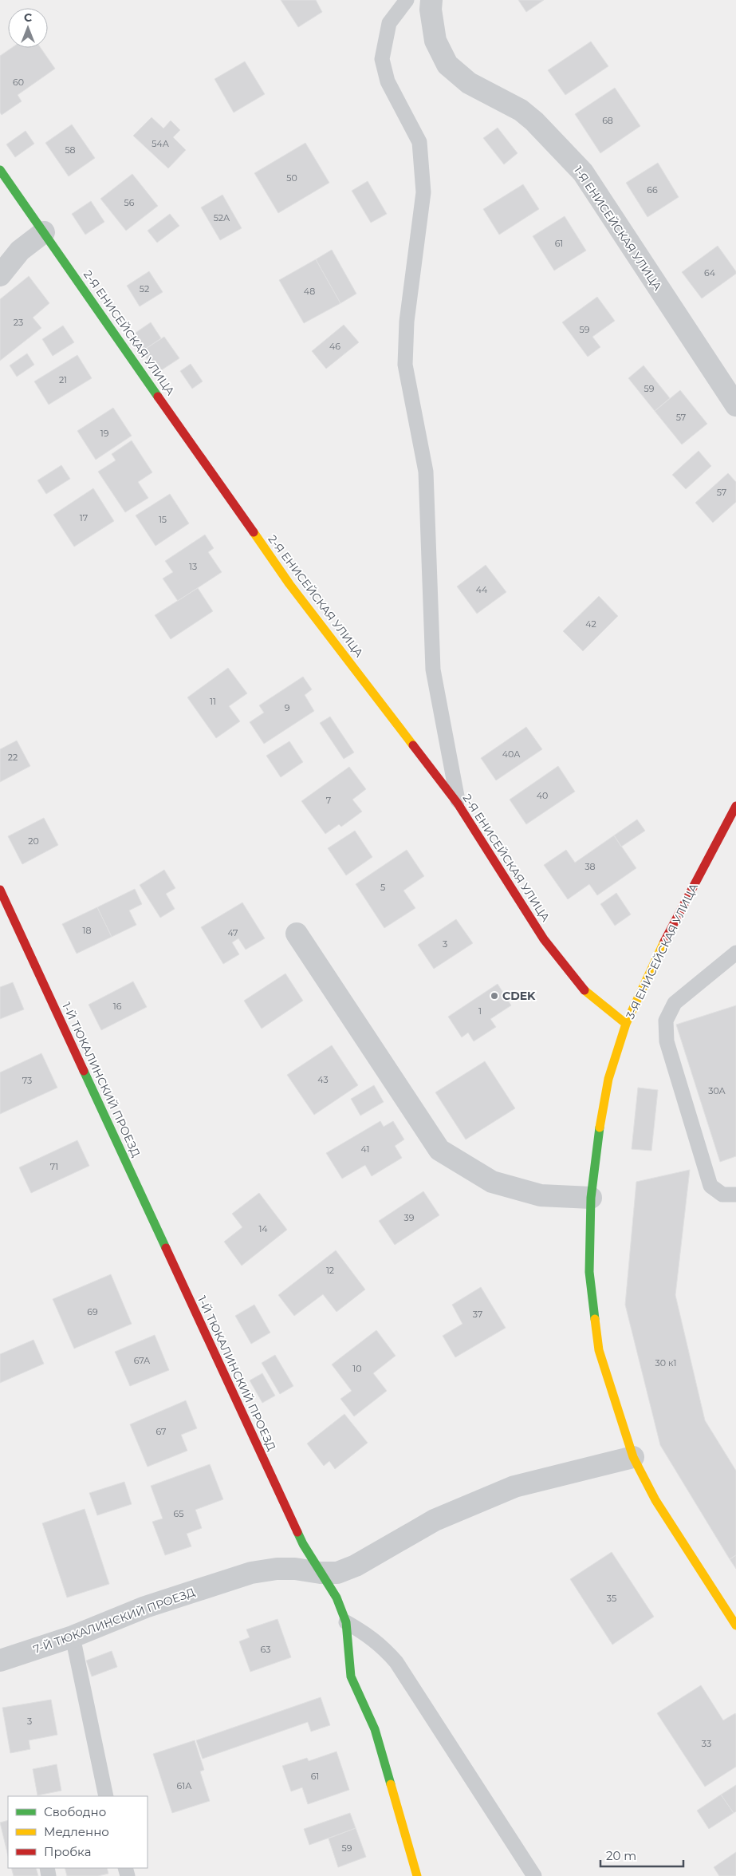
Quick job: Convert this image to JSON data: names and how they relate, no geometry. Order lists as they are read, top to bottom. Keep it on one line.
{"streets":{"street":["1-Я ЕНИСЕЙСКАЯ УЛИЦА","2-Я ЕНИСЕЙСКАЯ УЛИЦА","3-Я ЕНИСЕЙСКАЯ УЛИЦА","1-Й ТЮКАЛИНСКИЙ ПРОЕЗД","7-Й ТЮКАЛИНСКИЙ ПРОЕЗД"]},"crossings":[["2-Я ЕНИСЕЙСКАЯ УЛИЦА","3-Я ЕНИСЕЙСКАЯ УЛИЦА"],["3-Я ЕНИСЕЙСКАЯ УЛИЦА","7-Й ТЮКАЛИНСКИЙ ПРОЕЗД"],["1-Й ТЮКАЛИНСКИЙ ПРОЕЗД","7-Й ТЮКАЛИНСКИЙ ПРОЕЗД"]],"places":["CDEK"],"house_numbers":["60","68","54А","58","50","66","56","52А","61","64","52","48","23","59","46","21","59","57","19","57","17","15","13","44","42","11","9","40А","22","40","7","20","38","5","18","47","3","16","1","43","73","30А","41","71","39","14","12","69","37","67А","30 к1","10","67","65","35","63","3","33","61","61А","59"],"legend":["Свободно","Медленно","Пробка"],"scale_bar":"20 m","north":"top"}
